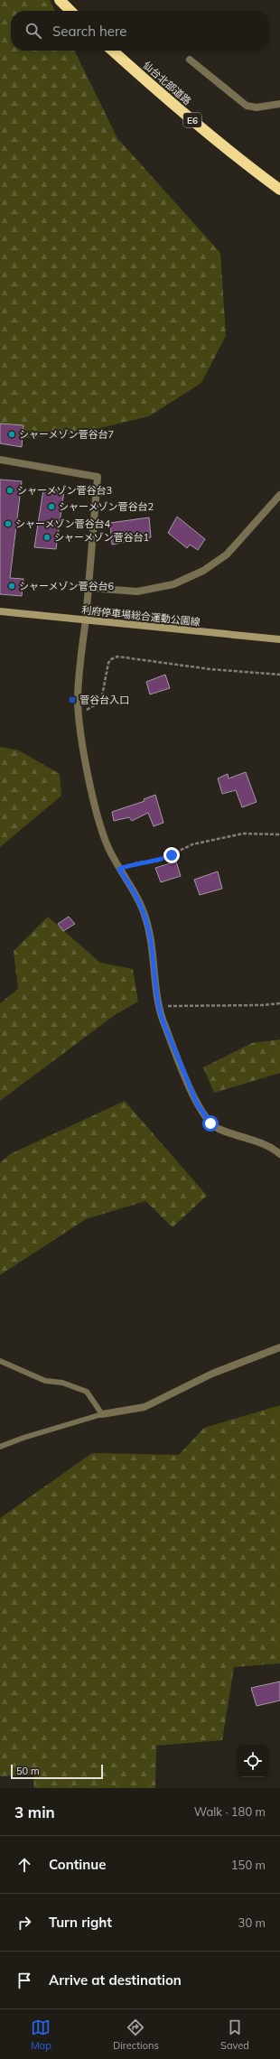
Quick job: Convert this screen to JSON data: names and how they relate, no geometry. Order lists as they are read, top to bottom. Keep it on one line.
{"streets":{"highway":["仙台北部道路","E6"],"main road":["利府停車場総合運動公園線"]},"places":{"other":["シャーメゾン菅谷台7","シャーメゾン菅谷台3","シャーメゾン菅谷台2","シャーメゾン菅谷台4","シャーメゾン菅谷台1","シャーメゾン菅谷台6"],"transit":["菅谷台入口"]},"scale_bar":"50 m","page":{"search":"Search here","scale":"50 m","heading":["3 min","Walk · 180 m"],"list":[["Continue","150 m"],["Turn right","30 m"],"Arrive at destination"],"nav":["Map","Directions","Saved"]}}
